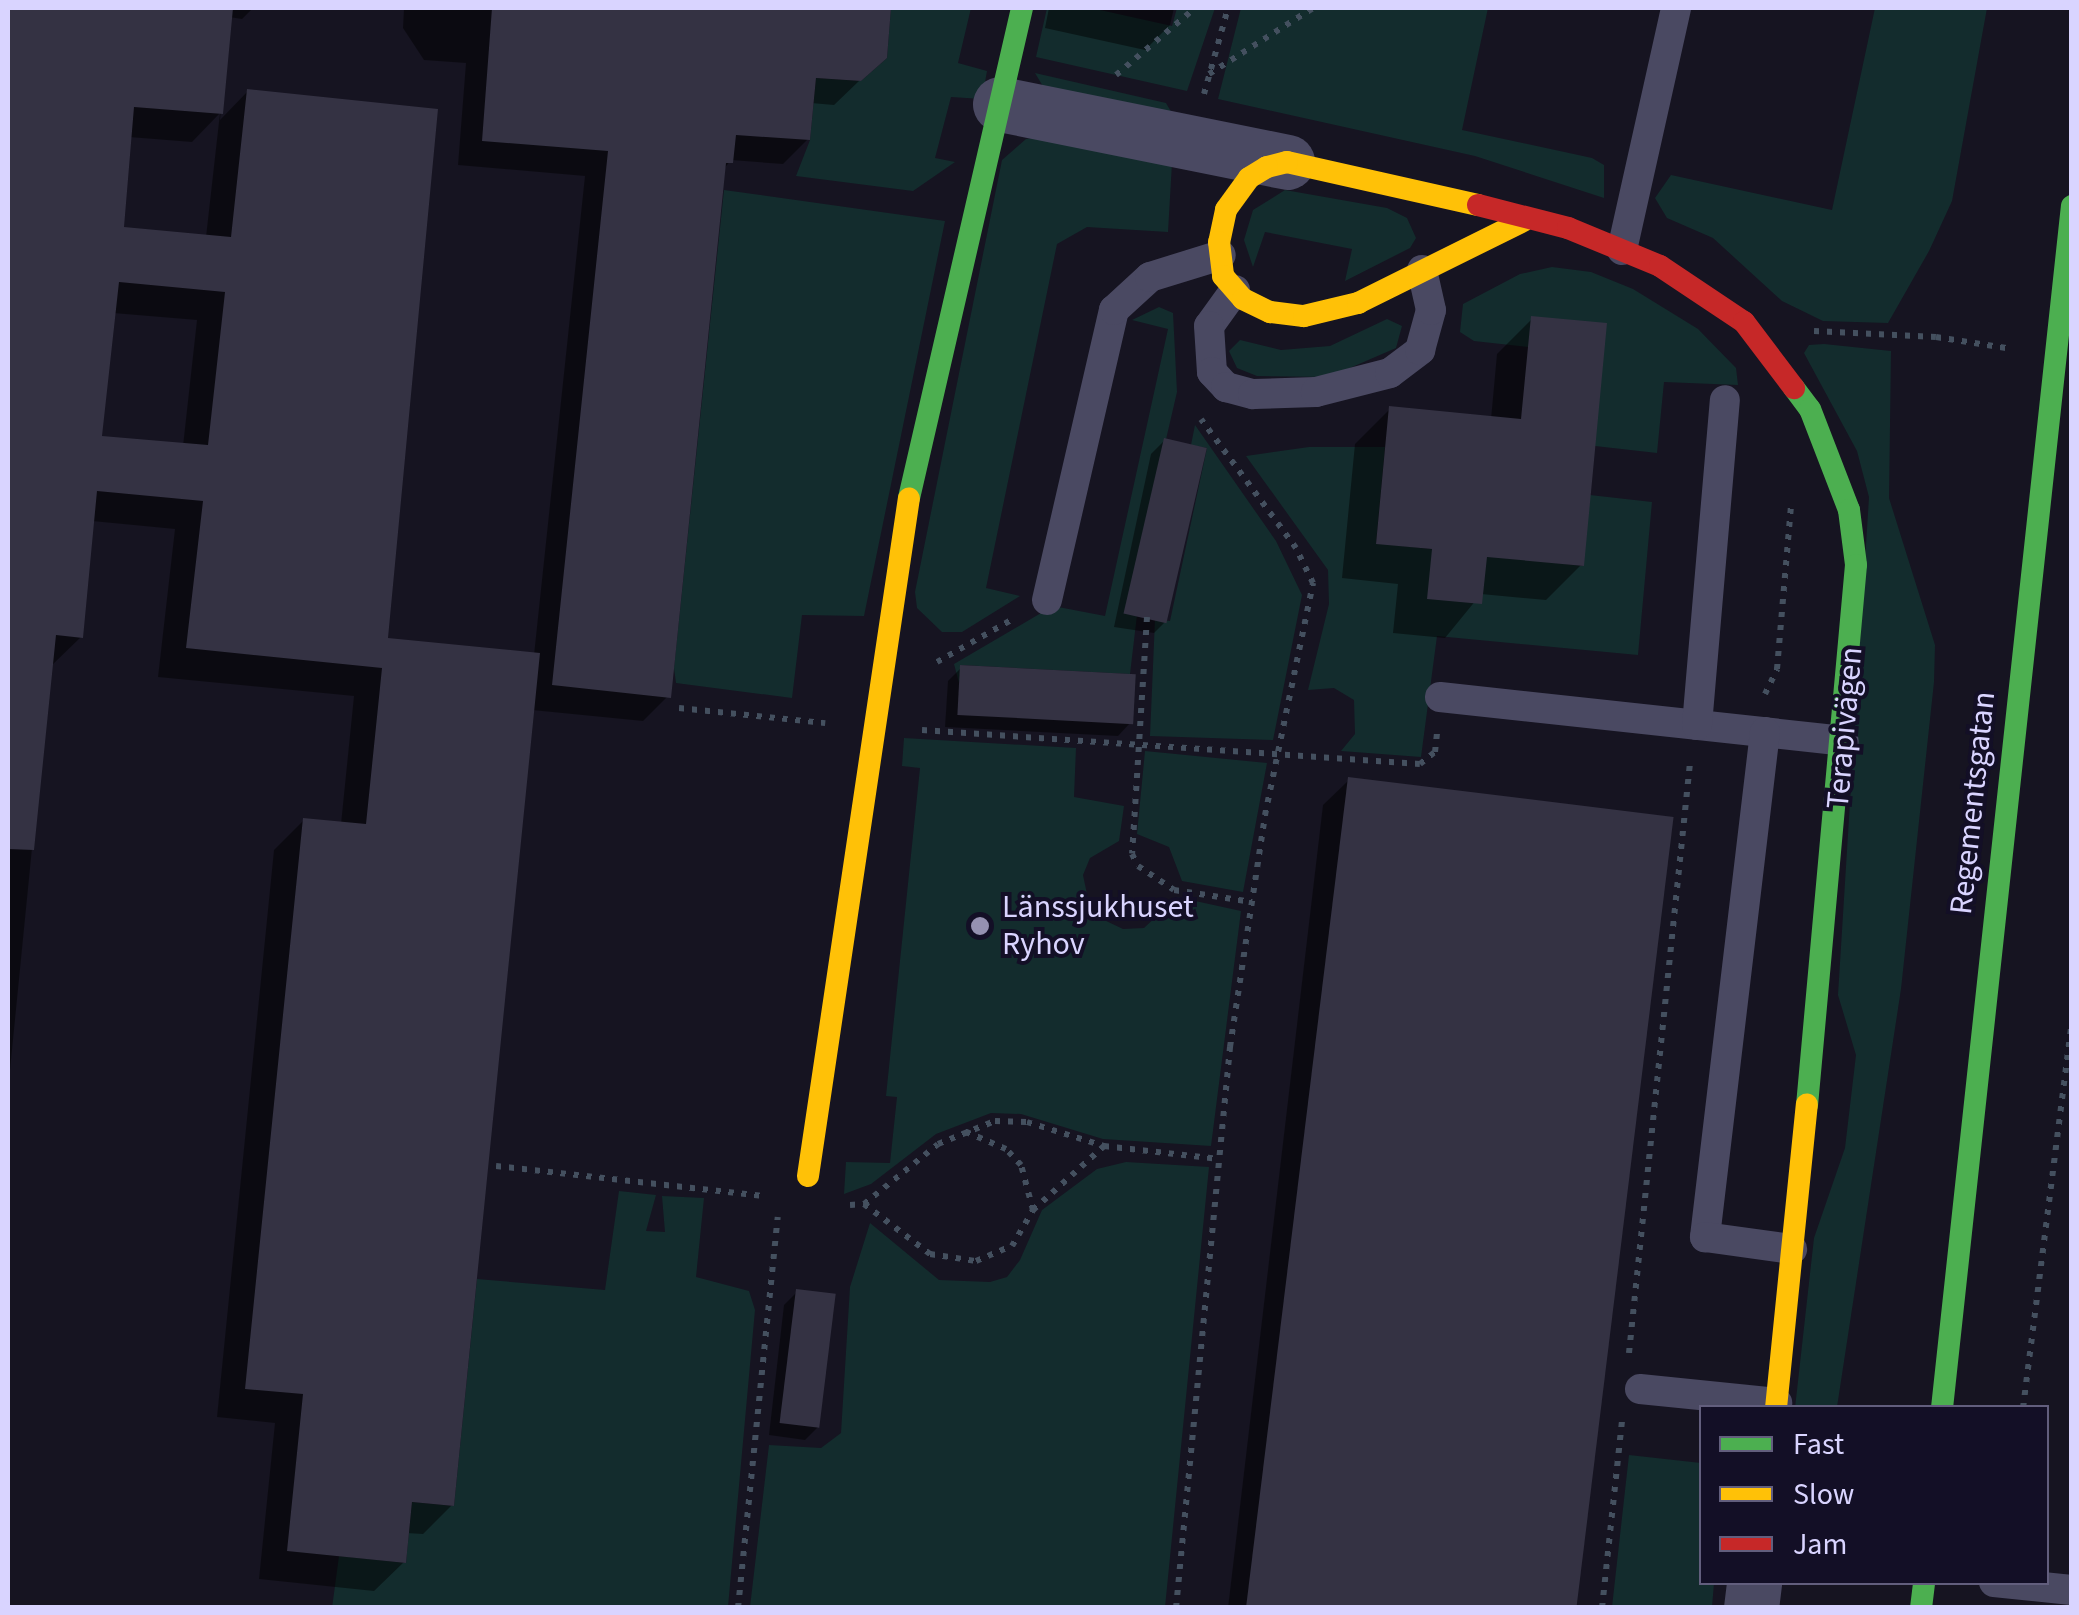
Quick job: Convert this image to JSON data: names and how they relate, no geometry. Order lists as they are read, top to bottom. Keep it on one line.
{"streets":{"street":["Terapivägen","Regementsgatan"]},"places":["Länssjukhuset Ryhov"],"legend":["Fast","Slow","Jam"]}
